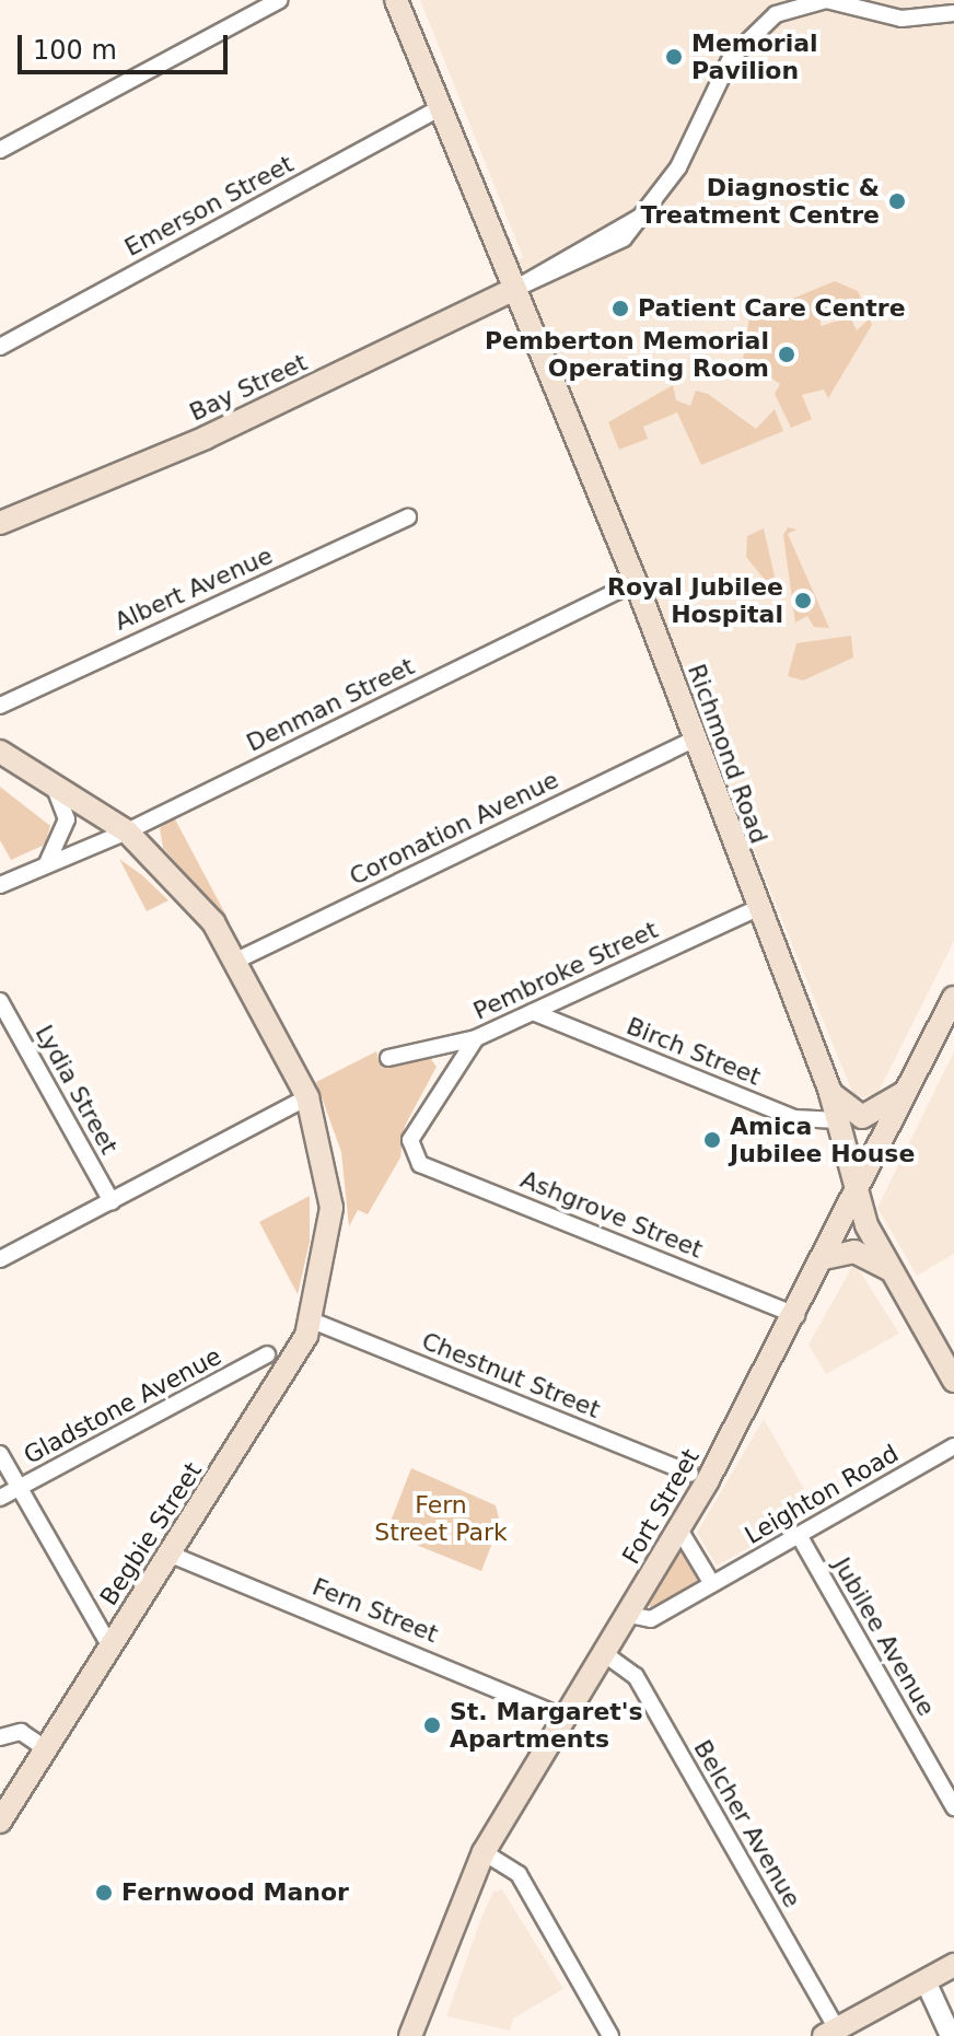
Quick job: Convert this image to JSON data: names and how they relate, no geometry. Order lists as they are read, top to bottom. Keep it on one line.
{"streets":{"main road":["Bay Street","Richmond Road","Fort Street","Begbie Street"],"street":["Emerson Street","Albert Avenue","Denman Street","Coronation Avenue","Pembroke Street","Birch Street","Lydia Street","Ashgrove Street","Chestnut Street","Gladstone Avenue","Leighton Road","Fern Street","Jubilee Avenue","Belcher Avenue"]},"crossings":[["Emerson Street","Richmond Road"],["Bay Street","Richmond Road"],["Denman Street","Richmond Road"],["Denman Street","Begbie Street"],["Richmond Road","Coronation Avenue"],["Richmond Road","Pembroke Street"],["Richmond Road","Birch Street"],["Richmond Road","Fort Street"],["Coronation Avenue","Begbie Street"],["Pembroke Street","Birch Street"],["Pembroke Street","Ashgrove Street"],["Ashgrove Street","Fort Street"],["Chestnut Street","Begbie Street"],["Leighton Road","Fort Street"],["Leighton Road","Jubilee Avenue"],["Fort Street","Fern Street"],["Fort Street","Belcher Avenue"],["Begbie Street","Fern Street"]],"parks":["Fern Street Park"],"places":["Memorial Pavilion","Diagnostic & Treatment Centre","Patient Care Centre","Pemberton Memorial Operating Room","Royal Jubilee Hospital","Amica Jubilee House","St. Margaret's Apartments","Fernwood Manor"],"scale_bar":"100 m"}
